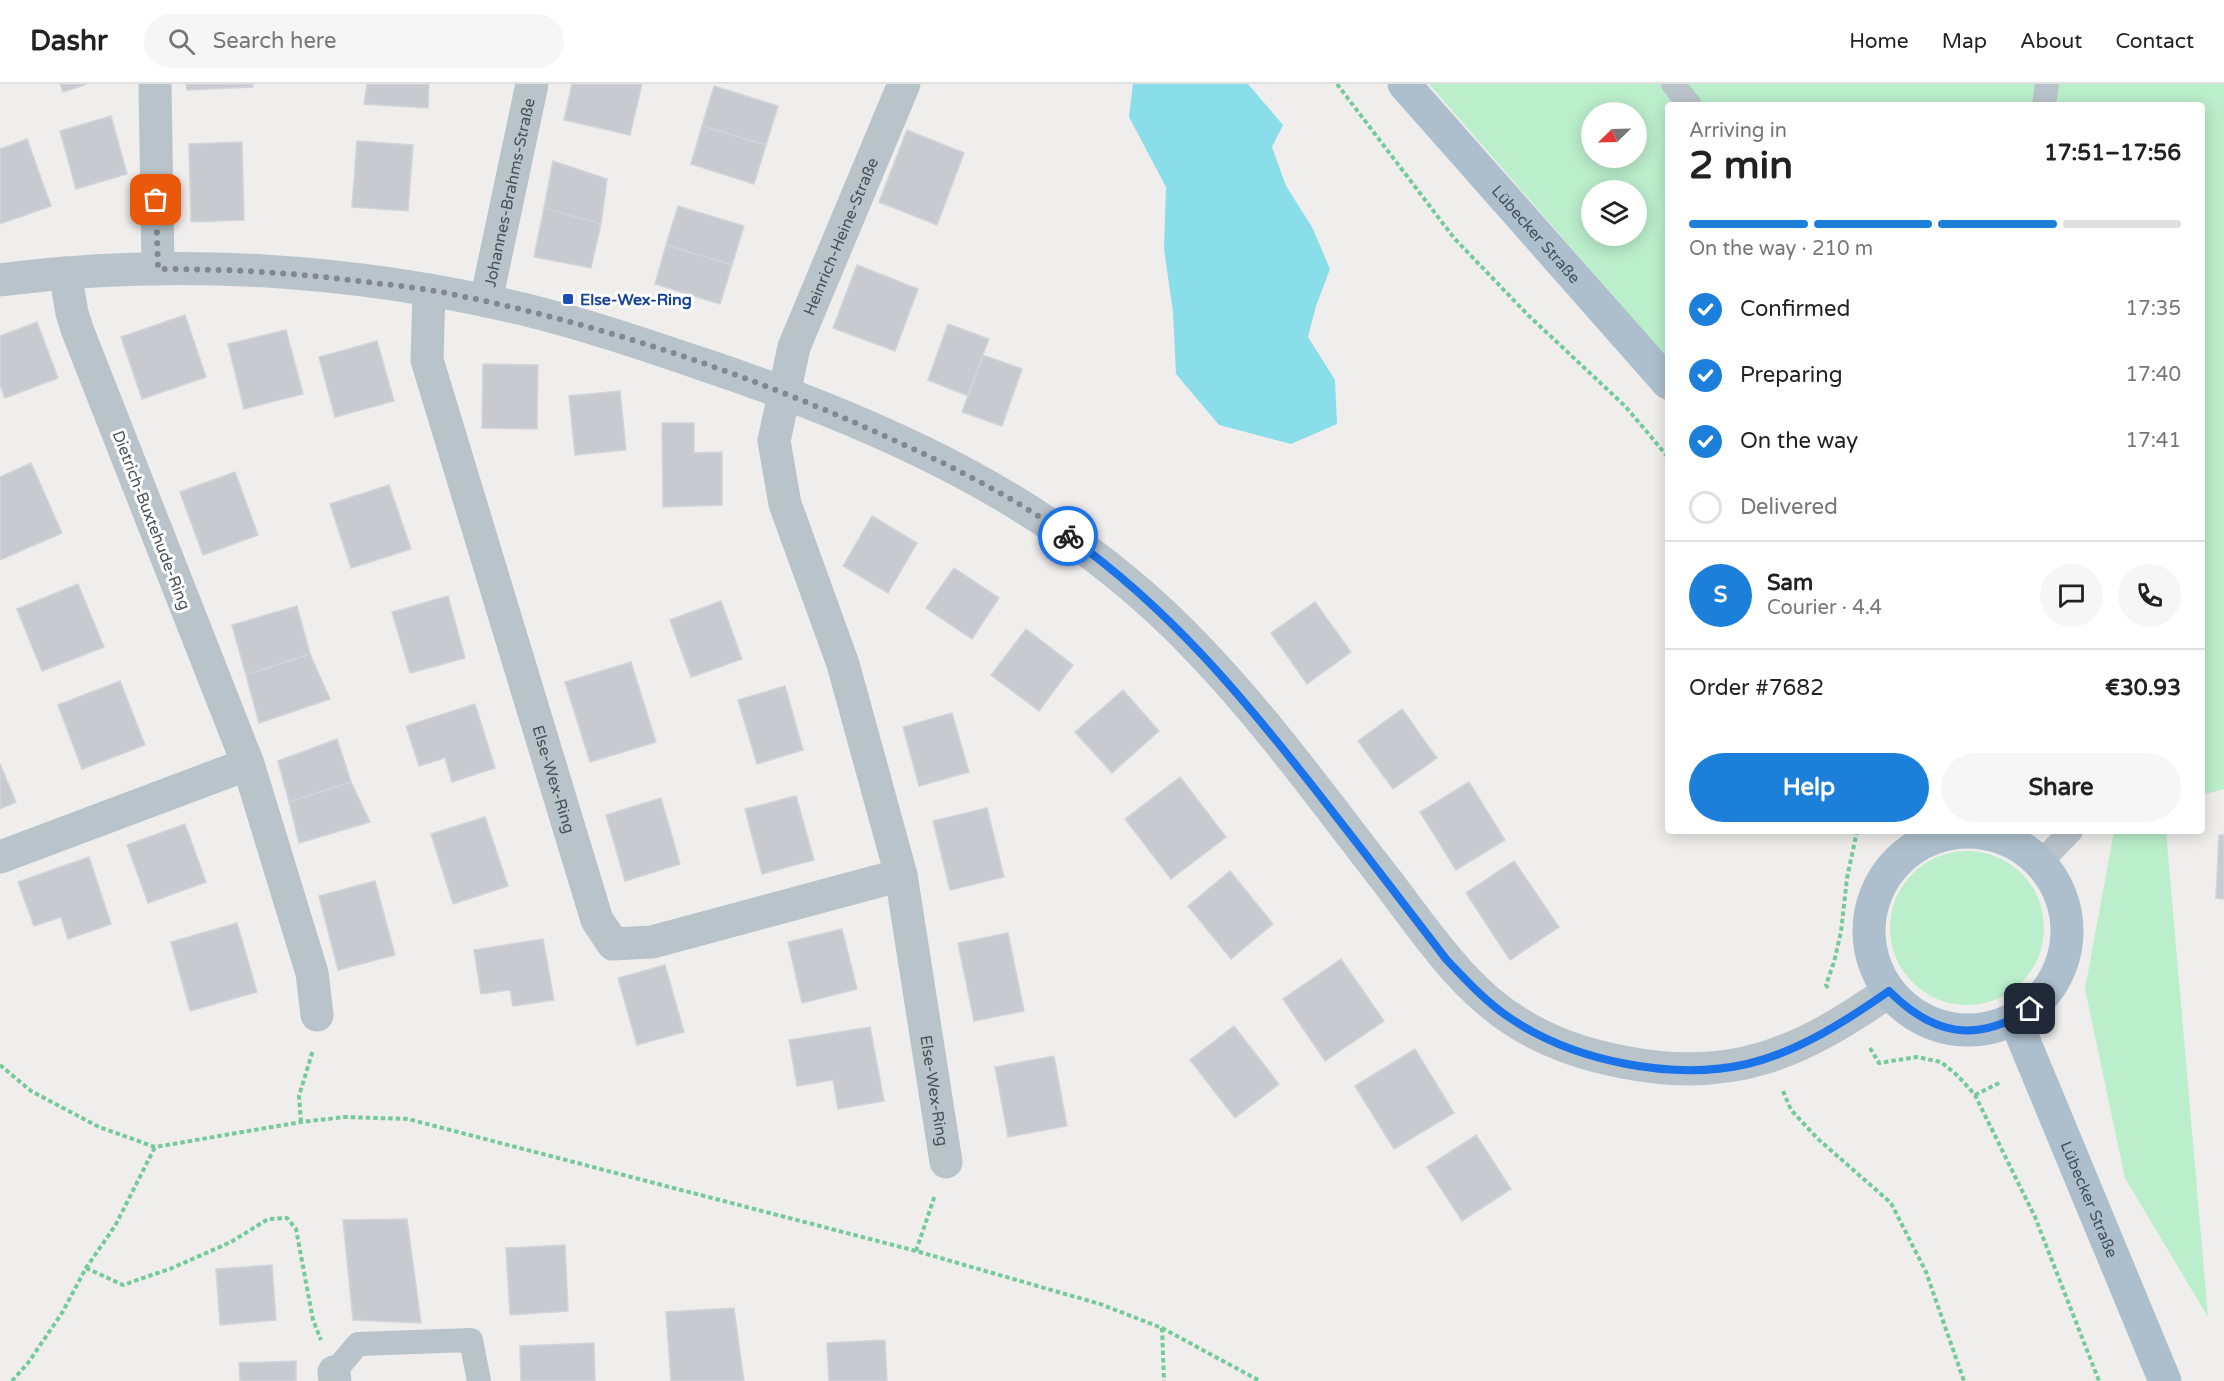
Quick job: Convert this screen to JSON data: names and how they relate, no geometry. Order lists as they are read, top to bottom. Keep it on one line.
{"streets":{"main road":["Lübecker Straße"],"street":["Johannes-Brahms-Straße","Heinrich-Heine-Straße","Dietrich-Buxtehude-Ring","Else-Wex-Ring"]},"crossings":[["Heinrich-Heine-Straße","Else-Wex-Ring"]],"places":{"transit":["Else-Wex-Ring"]},"north":"bottom left","page":{"header":"Dashr","search":"Search here","nav":["Home","Map","About","Contact"],"heading":["2 min","Arriving in","17:51–17:56"],"panel":["Sam","Courier · 4.4","Order #7682","€30.93"],"bar":"On the way · 210 m","list":[["Confirmed","17:35"],["Preparing","17:40"],["On the way","17:41"],"Delivered"],"round":"S","buttons":["Help","Share"]}}
